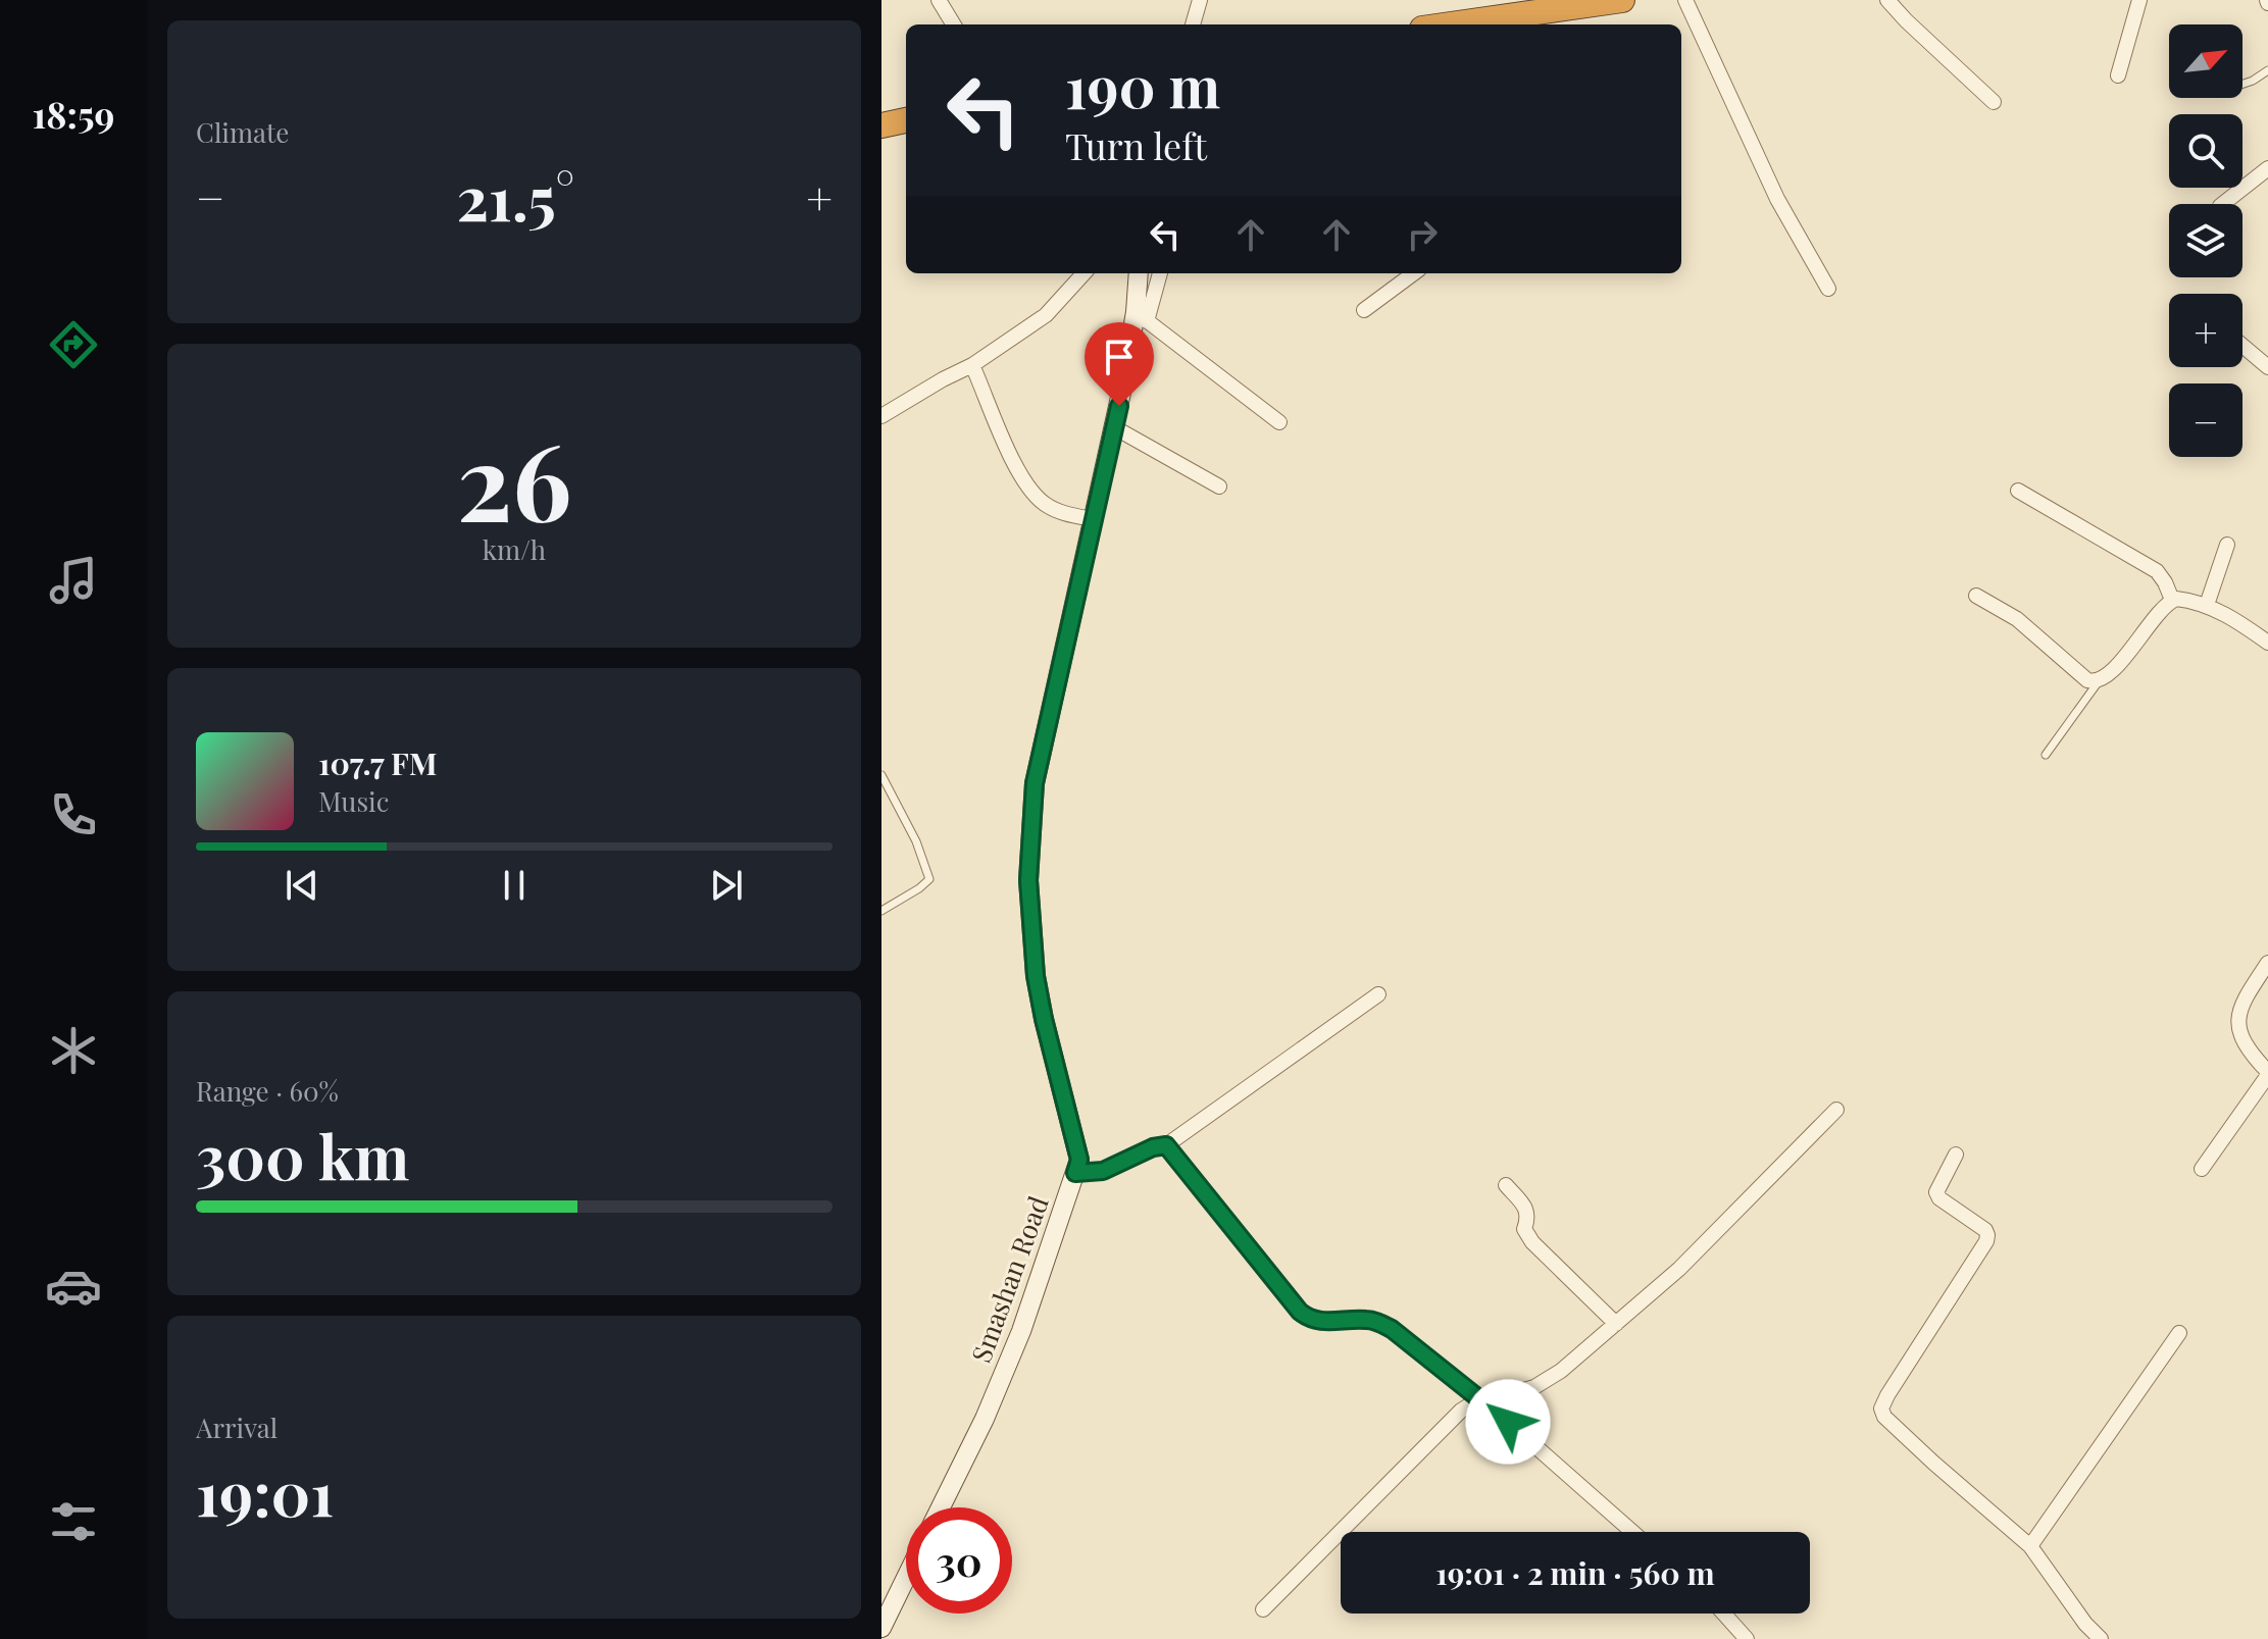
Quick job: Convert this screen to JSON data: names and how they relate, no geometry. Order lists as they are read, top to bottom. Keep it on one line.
{"streets":{"street":["Smashan Road"]},"north":"top right","page":{"tabs":"18:59","tile":["Climate",["26","km/h"],["Range · 60%","300 km"],["Arrival","19:01"]],"map_buttons":["+","−"],"turn":["190 m","Turn left"],"heat":["−","21.5°","+"],"song":["107.7 FM","Music"],"limit":"30","trip":"19:01 · 2 min · 560 m"}}
